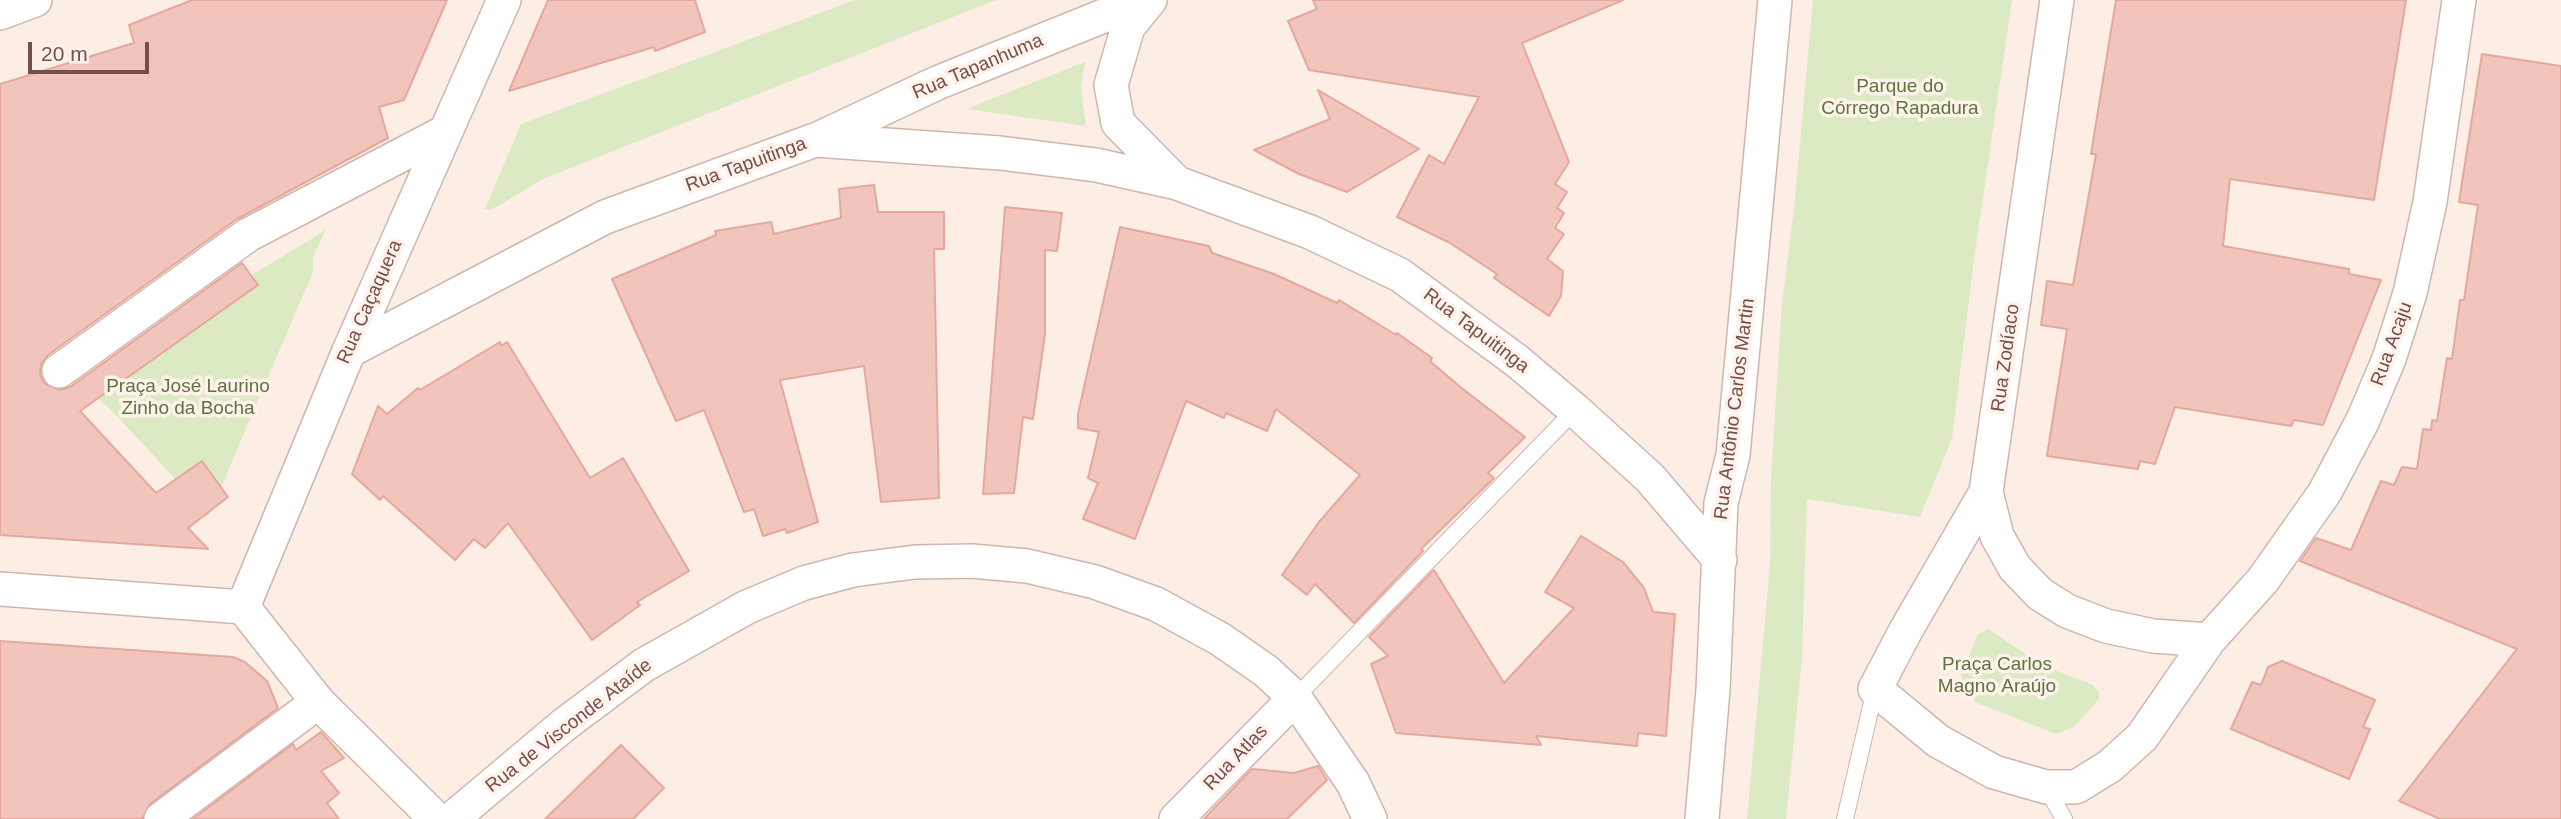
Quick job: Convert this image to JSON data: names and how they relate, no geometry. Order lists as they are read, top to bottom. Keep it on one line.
{"streets":{"street":["Rua Tapanhuma","Rua Tapuitinga","Rua Caçaquera","Rua Acaju","Rua Zodíaco","Rua Antônio Carlos Martin","Rua de Visconde Ataíde","Rua Atlas"]},"crossings":[["Rua Tapanhuma","Rua Tapuitinga"],["Rua Tapuitinga","Rua Caçaquera"],["Rua Tapuitinga","Rua Antônio Carlos Martin"],["Rua Acaju","Rua Zodíaco"],["Rua de Visconde Ataíde","Rua Atlas"]],"parks":["Parque do Córrego Rapadura","Praça José Laurino Zinho da Bocha","Praça Carlos Magno Araújo"],"scale_bar":"20 m"}
